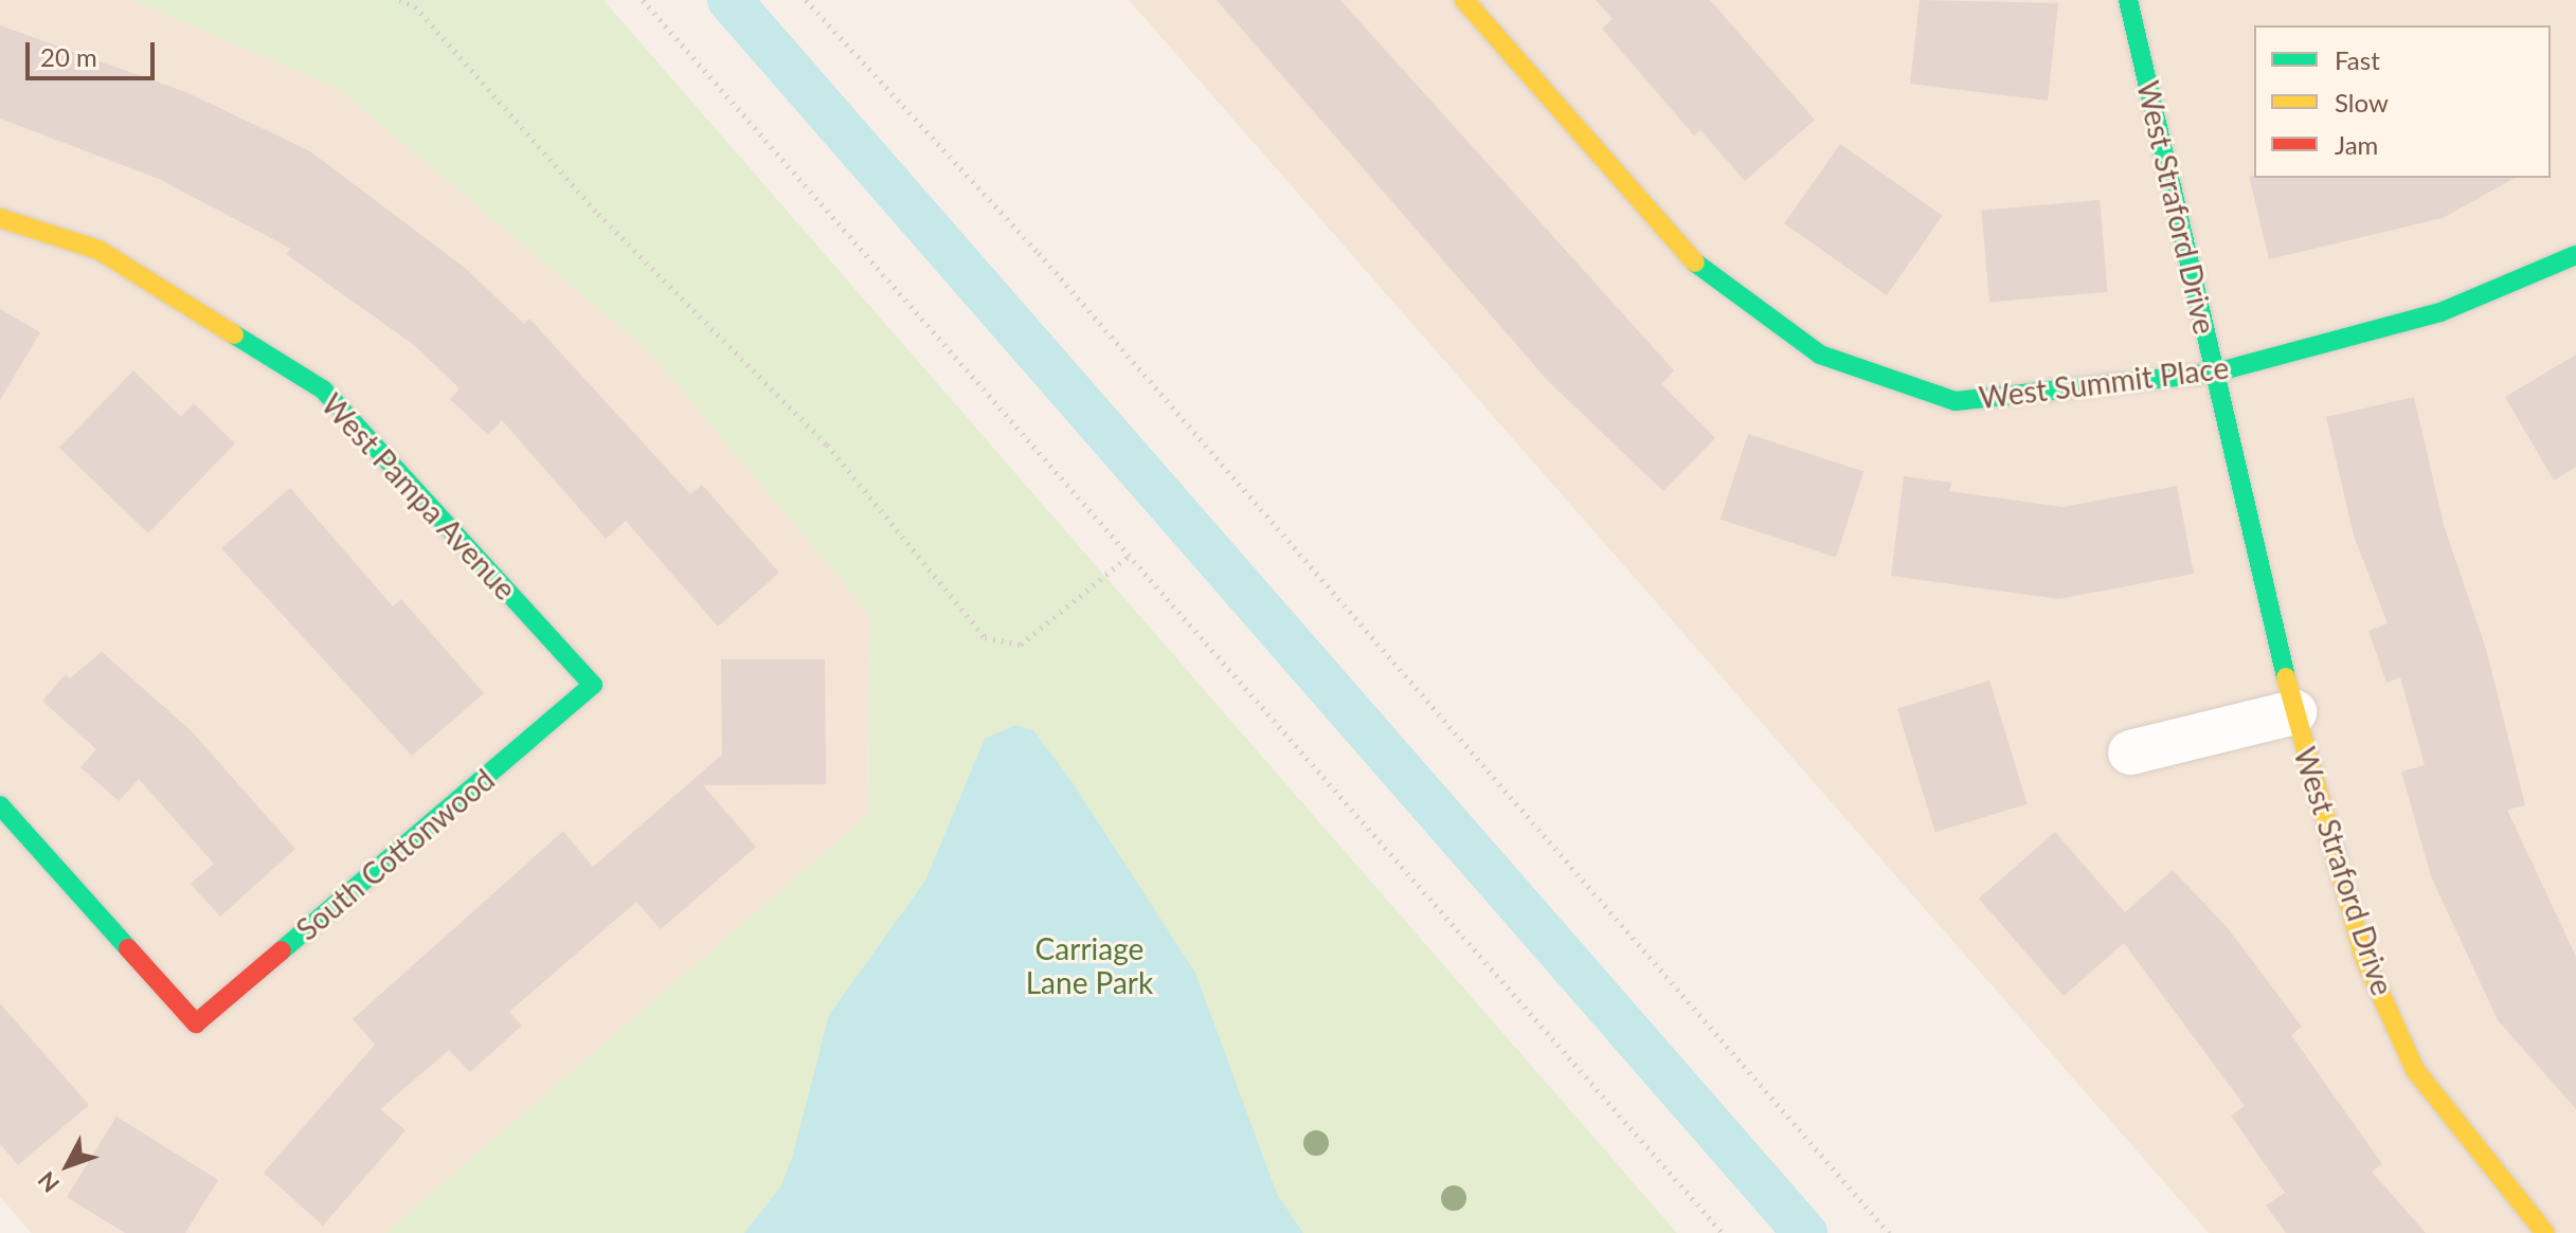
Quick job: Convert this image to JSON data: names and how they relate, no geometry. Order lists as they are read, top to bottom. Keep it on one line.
{"streets":{"street":["West Straford Drive","West Summit Place","West Pampa Avenue","South Cottonwood"]},"crossings":[["West Straford Drive","West Summit Place"],["West Pampa Avenue","South Cottonwood"]],"parks":["Carriage Lane Park"],"legend":["Fast","Slow","Jam"],"scale_bar":"20 m","north":"bottom left"}
